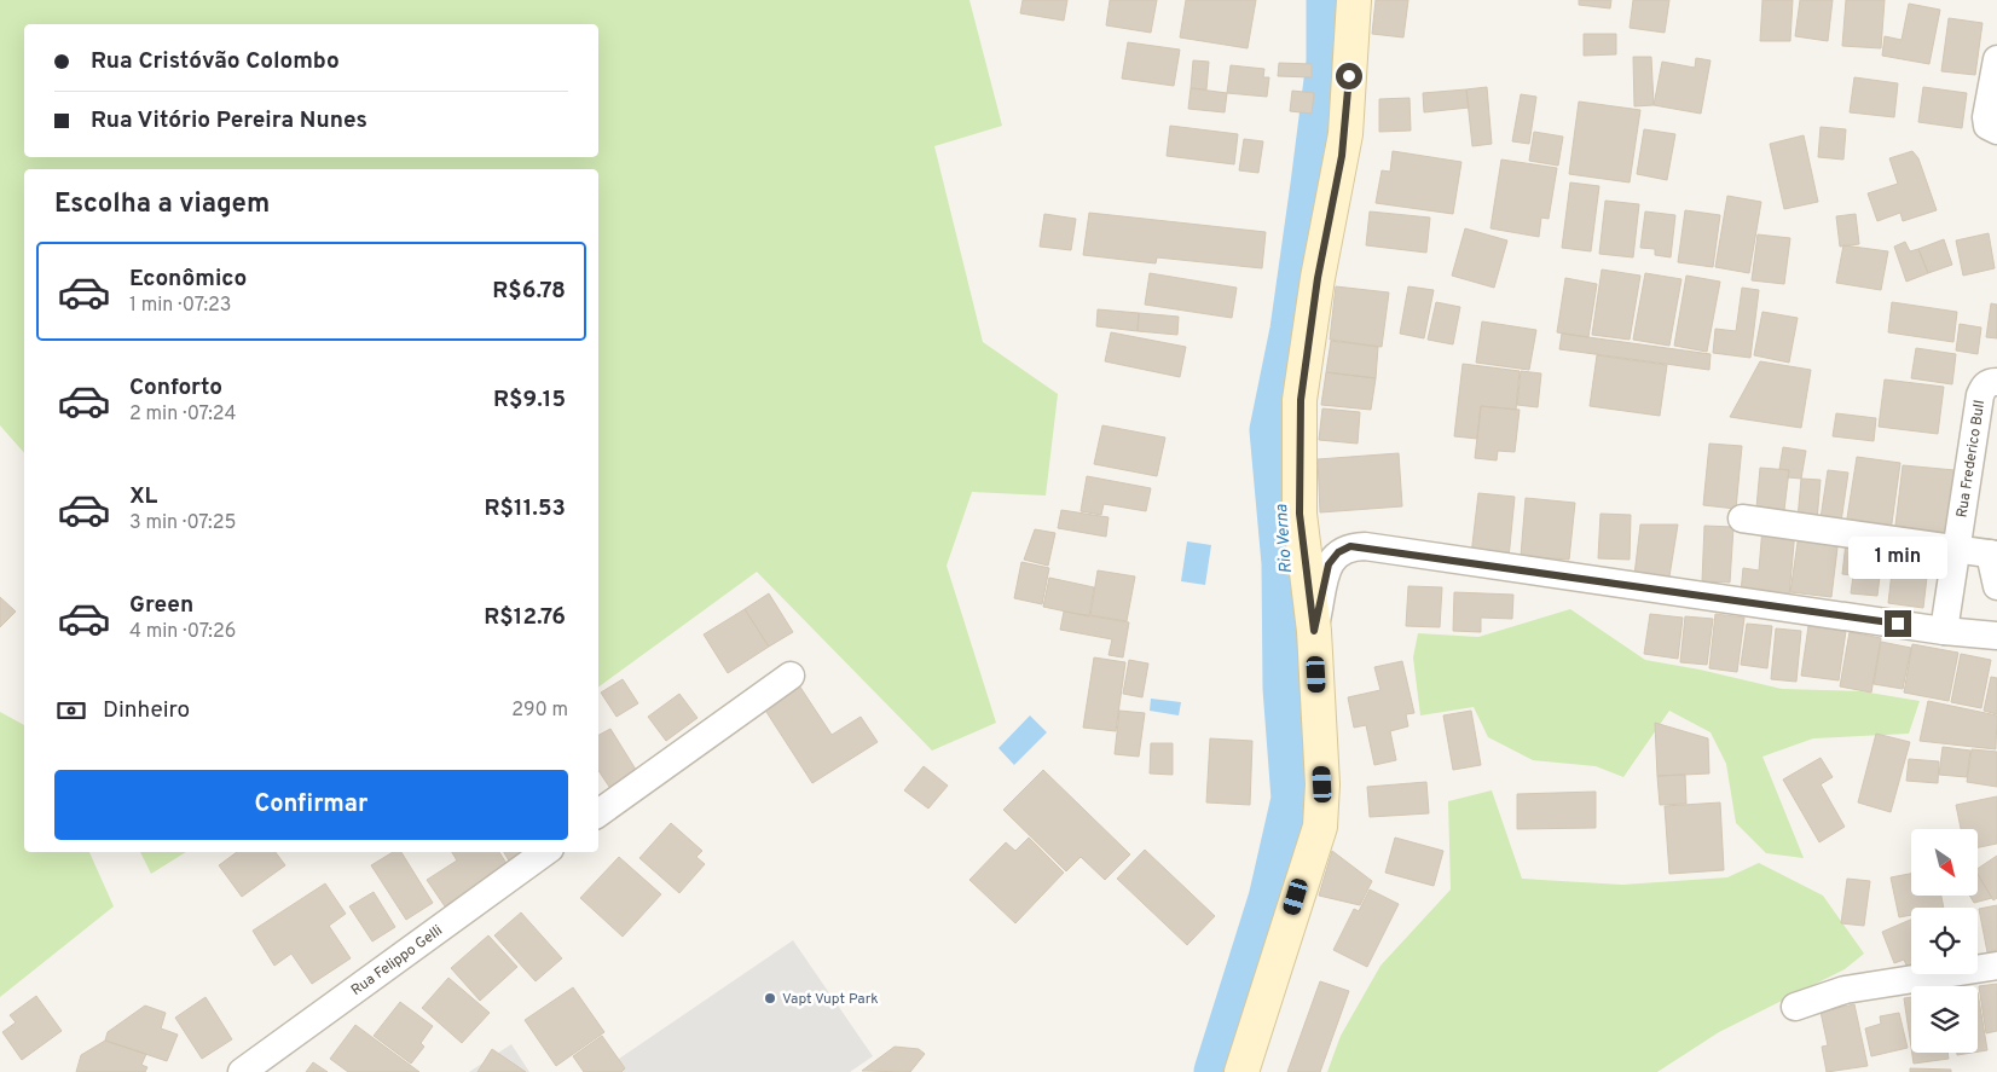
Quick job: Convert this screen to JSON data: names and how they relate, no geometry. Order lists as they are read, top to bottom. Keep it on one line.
{"streets":{"street":["Rua Frederico Bull","Rua Felippo Gelli"]},"water":["Rio Verna"],"places":["Vapt Vupt Park"],"north":"bottom right","page":{"banner":["Rua Cristóvão Colombo","Rua Vitório Pereira Nunes"],"heading":"Escolha a viagem","list":[{"name":"Econômico","note":"1 min · 07:23","value":"R$6.78"},{"name":"Conforto","note":"2 min · 07:24","value":"R$9.15"},{"name":"XL","note":"3 min · 07:25","value":"R$11.53"},{"name":"Green","note":"4 min · 07:26","value":"R$12.76"}],"bubble":"1 min","pay":["Dinheiro","290 m"],"buttons":"Confirmar"}}
